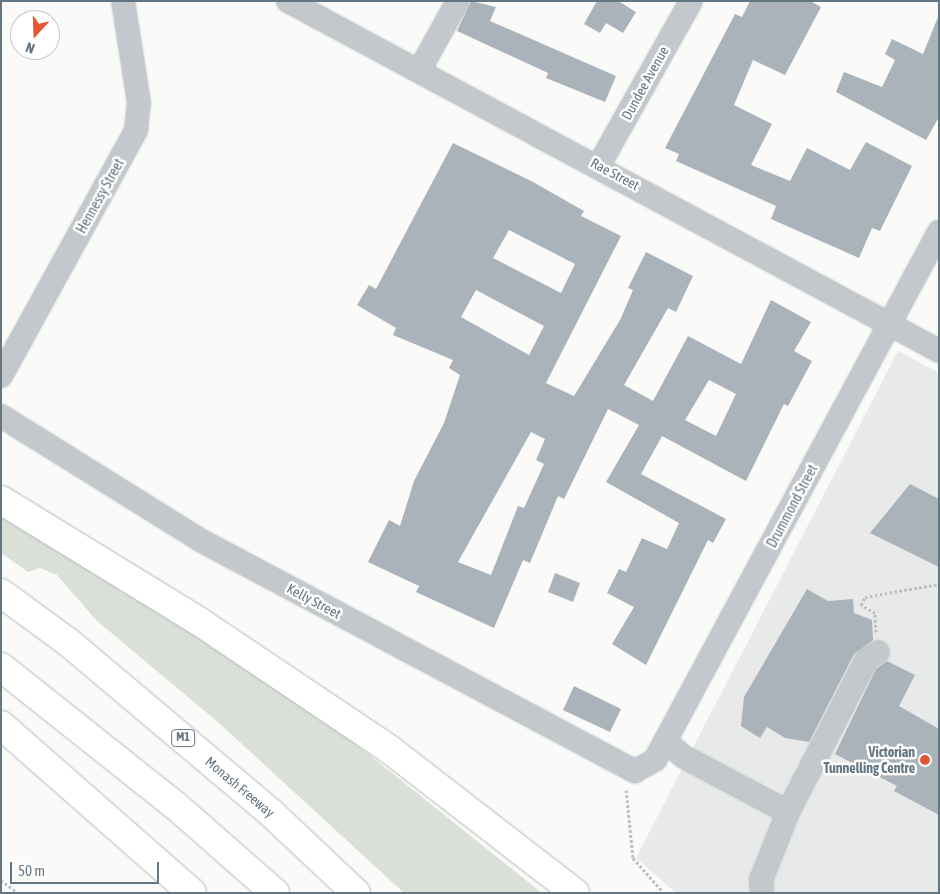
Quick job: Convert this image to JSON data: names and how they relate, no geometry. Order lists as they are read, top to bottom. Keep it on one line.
{"streets":{"highway":["M1","Monash Freeway"],"street":["Dundee Avenue","Rae Street","Hennessy Street","Drummond Street","Kelly Street"]},"crossings":[["Dundee Avenue","Rae Street"],["Rae Street","Drummond Street"],["Drummond Street","Kelly Street"]],"places":["Victorian Tunnelling Centre"],"scale_bar":"50 m","north":"bottom"}
